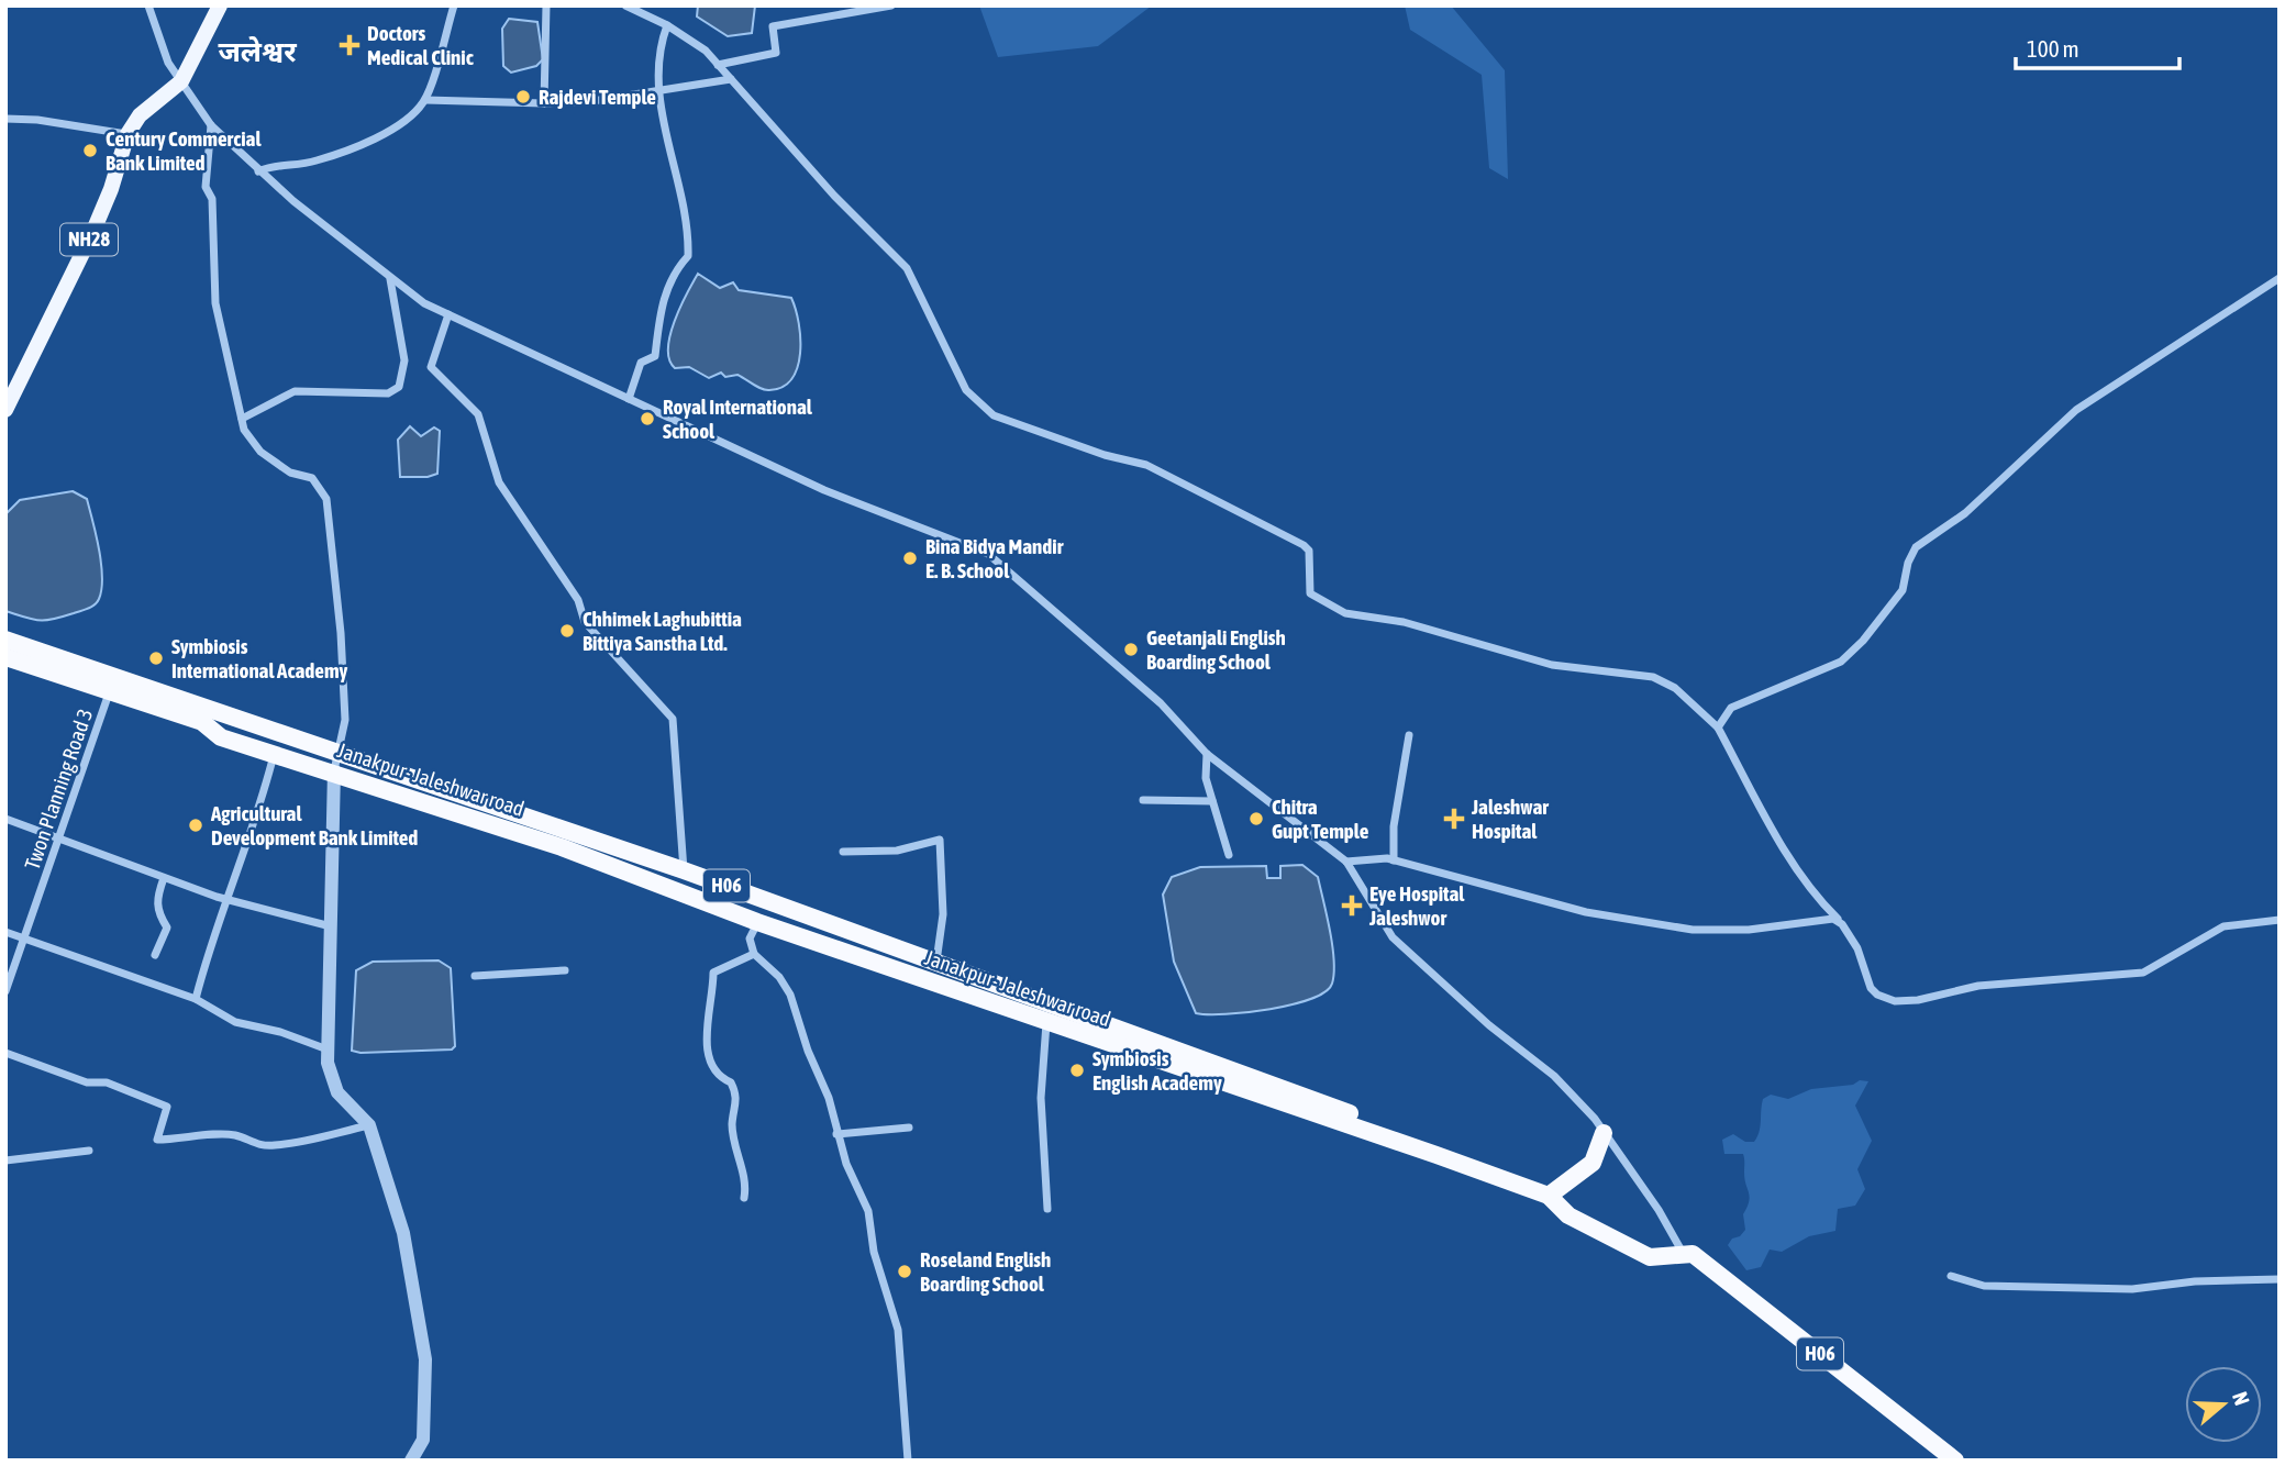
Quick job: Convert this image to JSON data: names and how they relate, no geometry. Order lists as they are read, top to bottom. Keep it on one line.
{"streets":{"highway":["Janakpur- Jaleshwar road","H06"],"main road":["NH28"],"street":["Twon Planning Road 3"]},"crossings":[["Janakpur- Jaleshwar road","Twon Planning Road 3"],["Janakpur- Jaleshwar road","H06"]],"districts":["जलेश्वर"],"places":{"health":["Doctors Medical Clinic","Jaleshwar Hospital","Eye Hospital Jaleshwor"],"other":["Rajdevi Temple","Century Commercial Bank Limited","Royal International School","Bina Bidya Mandir E. B. School","Chhimek Laghubittia Bittiya Sanstha Ltd.","Geetanjali English Boarding School","Symbiosis International Academy","Chitra Gupt Temple","Agricultural Development Bank Limited","Symbiosis English Academy","Roseland English Boarding School"]},"scale_bar":"100 m","north":"right"}
